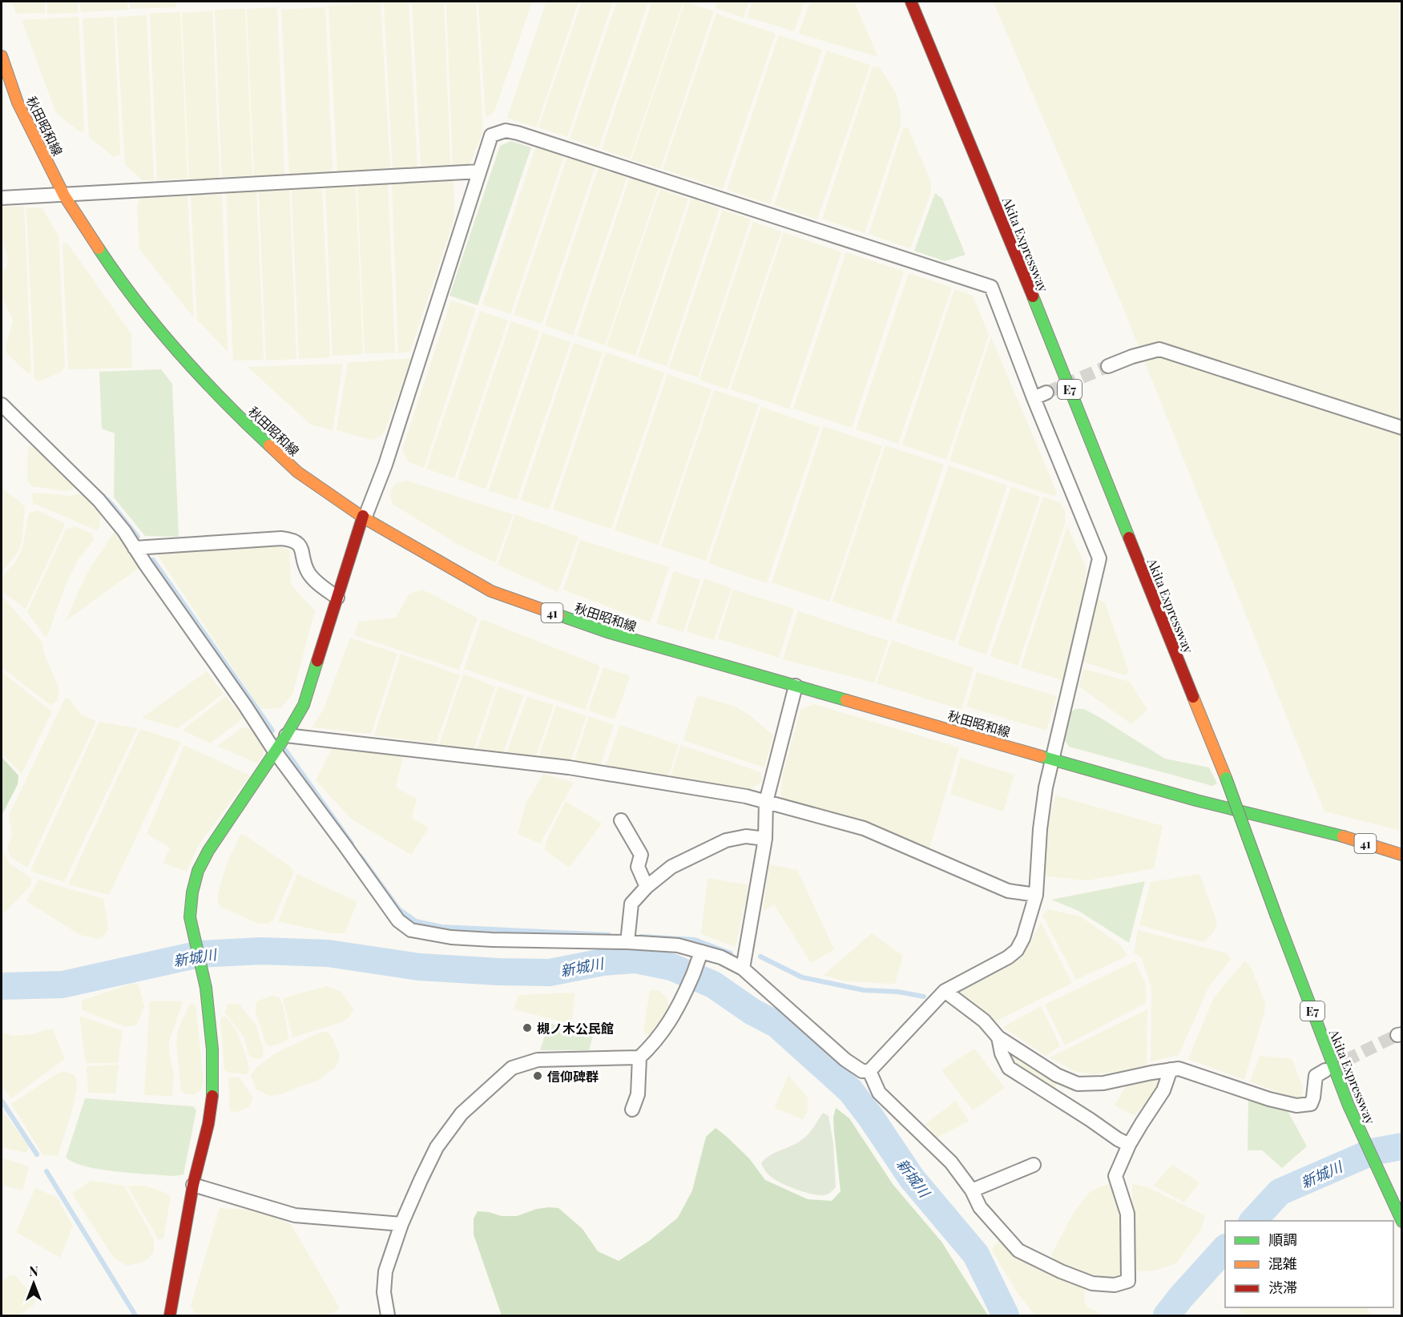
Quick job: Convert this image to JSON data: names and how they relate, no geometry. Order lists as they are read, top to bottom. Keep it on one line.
{"streets":{"main road":["秋田昭和線","Akita Expressway","E7","41"]},"water":["新城川"],"places":["槻ノ木公民館","信仰碑群"],"legend":["順調","混雑","渋滞"],"north":"top"}
